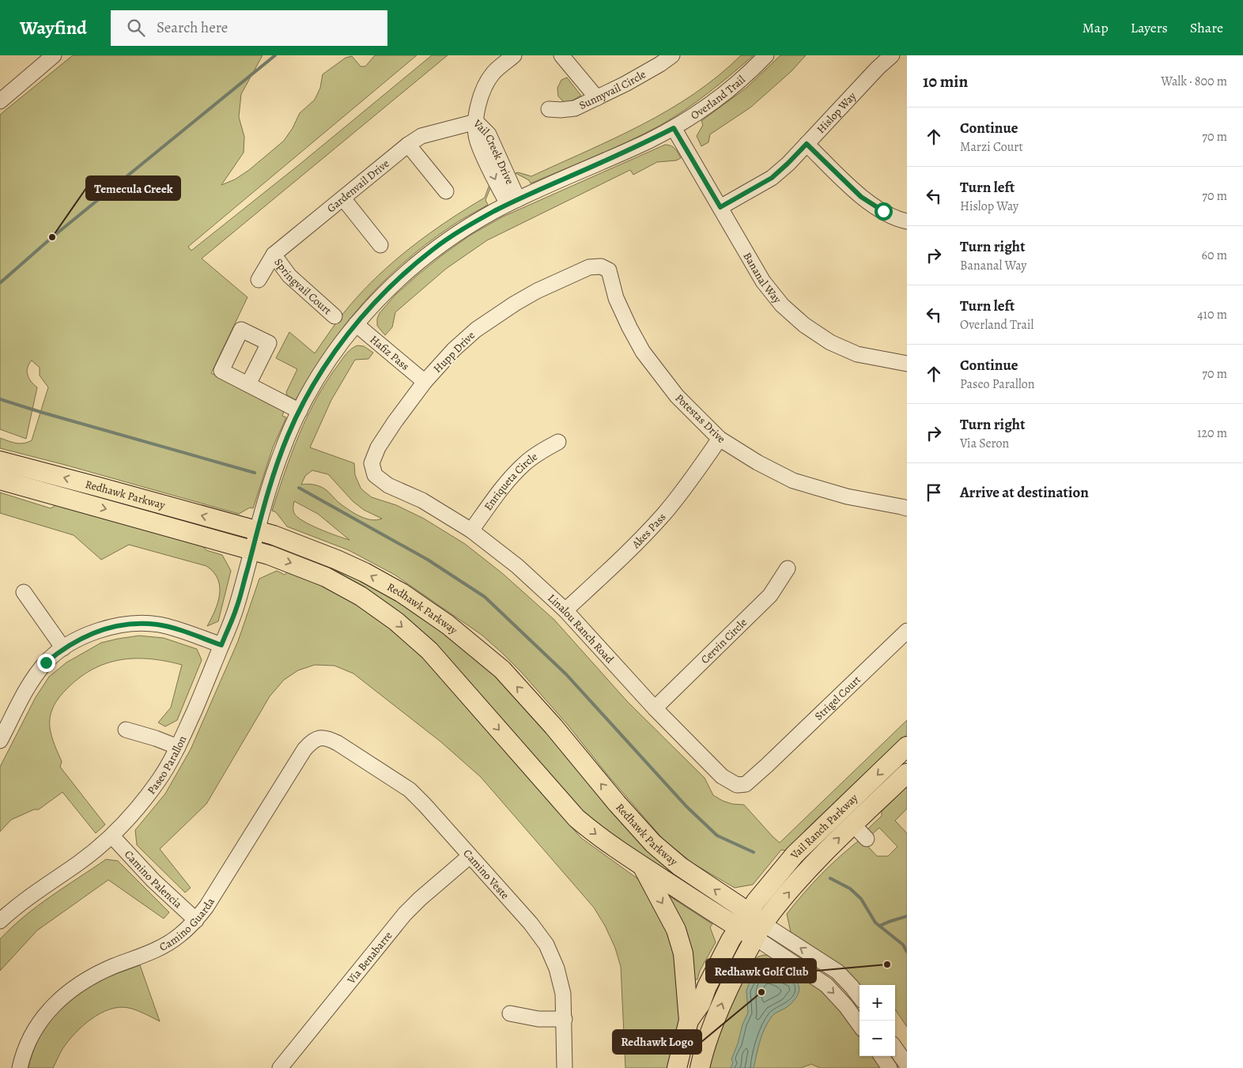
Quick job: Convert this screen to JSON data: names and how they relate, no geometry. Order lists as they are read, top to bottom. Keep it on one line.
{"streets":{"main road":["Redhawk Parkway","Vail Ranch Parkway"],"street":["Sunnyvail Circle","Overland Trail","Hislop Way","Vail Creek Drive","Gardenvail Drive","Bananal Way","Springvail Court","Hupp Drive","Hafiz Pass","Potestas Drive","Enriqueta Circle","Akes Pass","Linalou Ranch Road","Cervin Circle","Strigel Court","Paseo Parallon","Camino Veste","Camino Palencia","Camino Guarda","Via Benabarre"]},"crossings":[["Overland Trail","Vail Creek Drive"],["Overland Trail","Bananal Way"],["Overland Trail","Hafiz Pass"],["Overland Trail","Redhawk Parkway"],["Overland Trail","Paseo Parallon"],["Hislop Way","Bananal Way"],["Vail Creek Drive","Gardenvail Drive"],["Gardenvail Drive","Springvail Court"],["Hupp Drive","Hafiz Pass"],["Hupp Drive","Potestas Drive"],["Hupp Drive","Linalou Ranch Road"],["Potestas Drive","Akes Pass"],["Enriqueta Circle","Linalou Ranch Road"],["Redhawk Parkway","Paseo Parallon"],["Redhawk Parkway","Vail Ranch Parkway"],["Akes Pass","Linalou Ranch Road"],["Linalou Ranch Road","Cervin Circle"],["Linalou Ranch Road","Strigel Court"],["Paseo Parallon","Camino Palencia"],["Camino Veste","Camino Guarda"],["Camino Veste","Via Benabarre"],["Camino Palencia","Camino Guarda"]],"places":["Temecula Creek","Redhawk Golf Club","Redhawk Logo"],"page":{"header":"Wayfind","search":"Search here","nav":["Map","Layers","Share"],"heading":["10 min","Walk · 800 m"],"list":[["Continue","Marzi Court","70 m"],["Turn left","Hislop Way","70 m"],["Turn right","Bananal Way","60 m"],["Turn left","Overland Trail","410 m"],["Continue","Paseo Parallon","70 m"],["Turn right","Via Seron","120 m"],"Arrive at destination"],"map_buttons":["+","−"]}}
